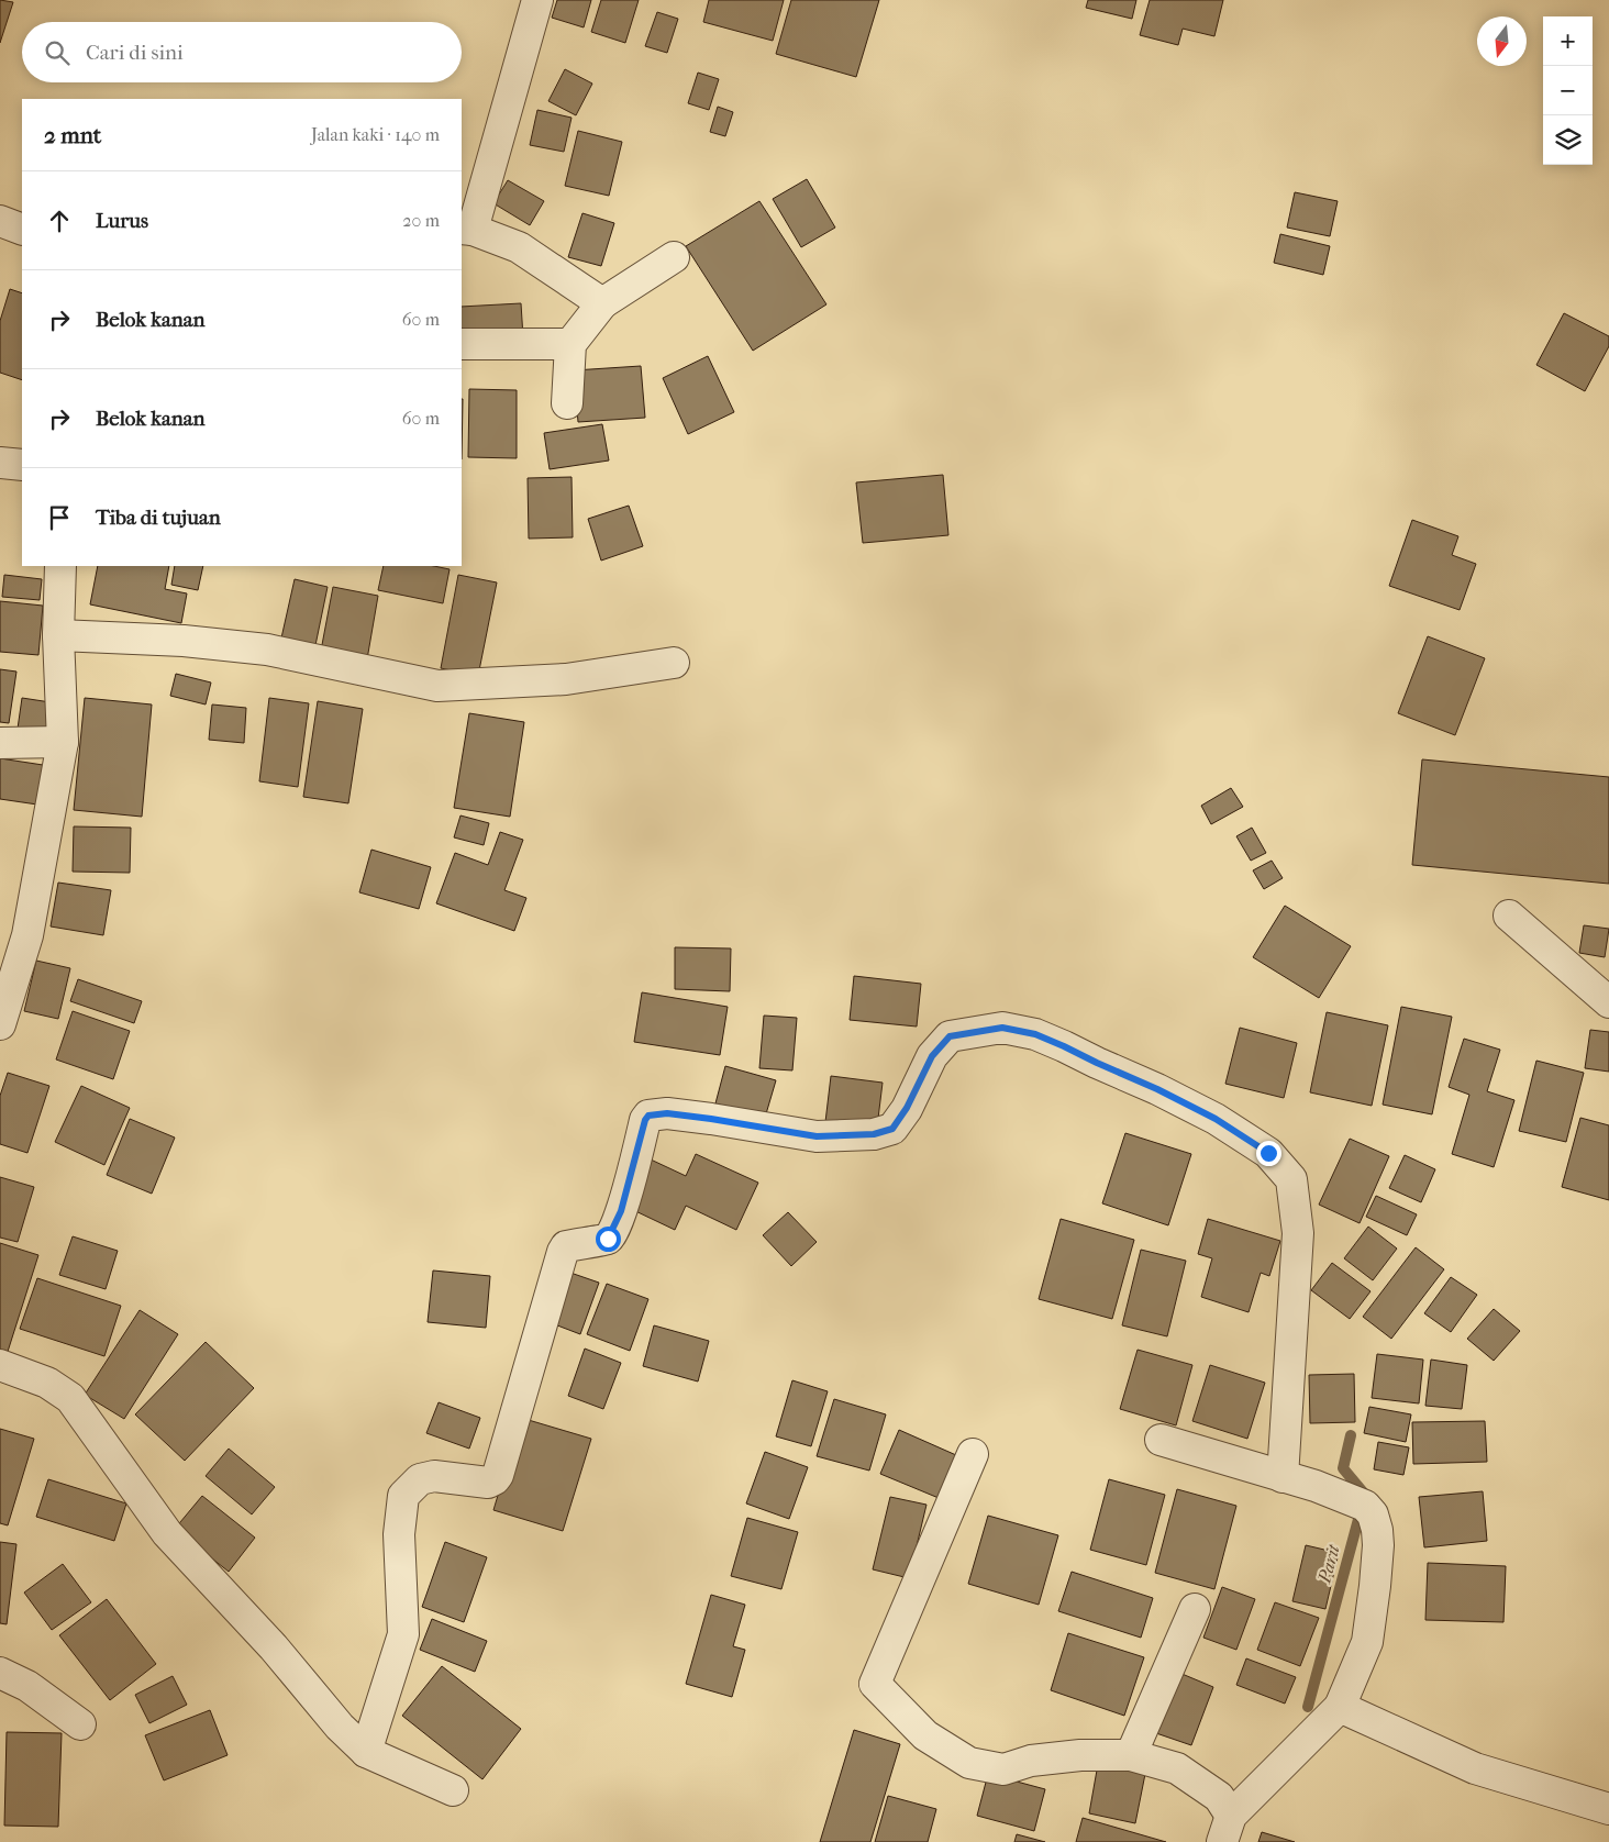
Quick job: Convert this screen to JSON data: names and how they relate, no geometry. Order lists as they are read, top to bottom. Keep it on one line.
{"water":["Parit"],"north":"bottom","page":{"map_buttons":["+","−"],"search":"Cari di sini","heading":["2 mnt","Jalan kaki · 140 m"],"list":[["Lurus","20 m"],["Belok kanan","60 m"],["Belok kanan","60 m"],"Tiba di tujuan"]}}
